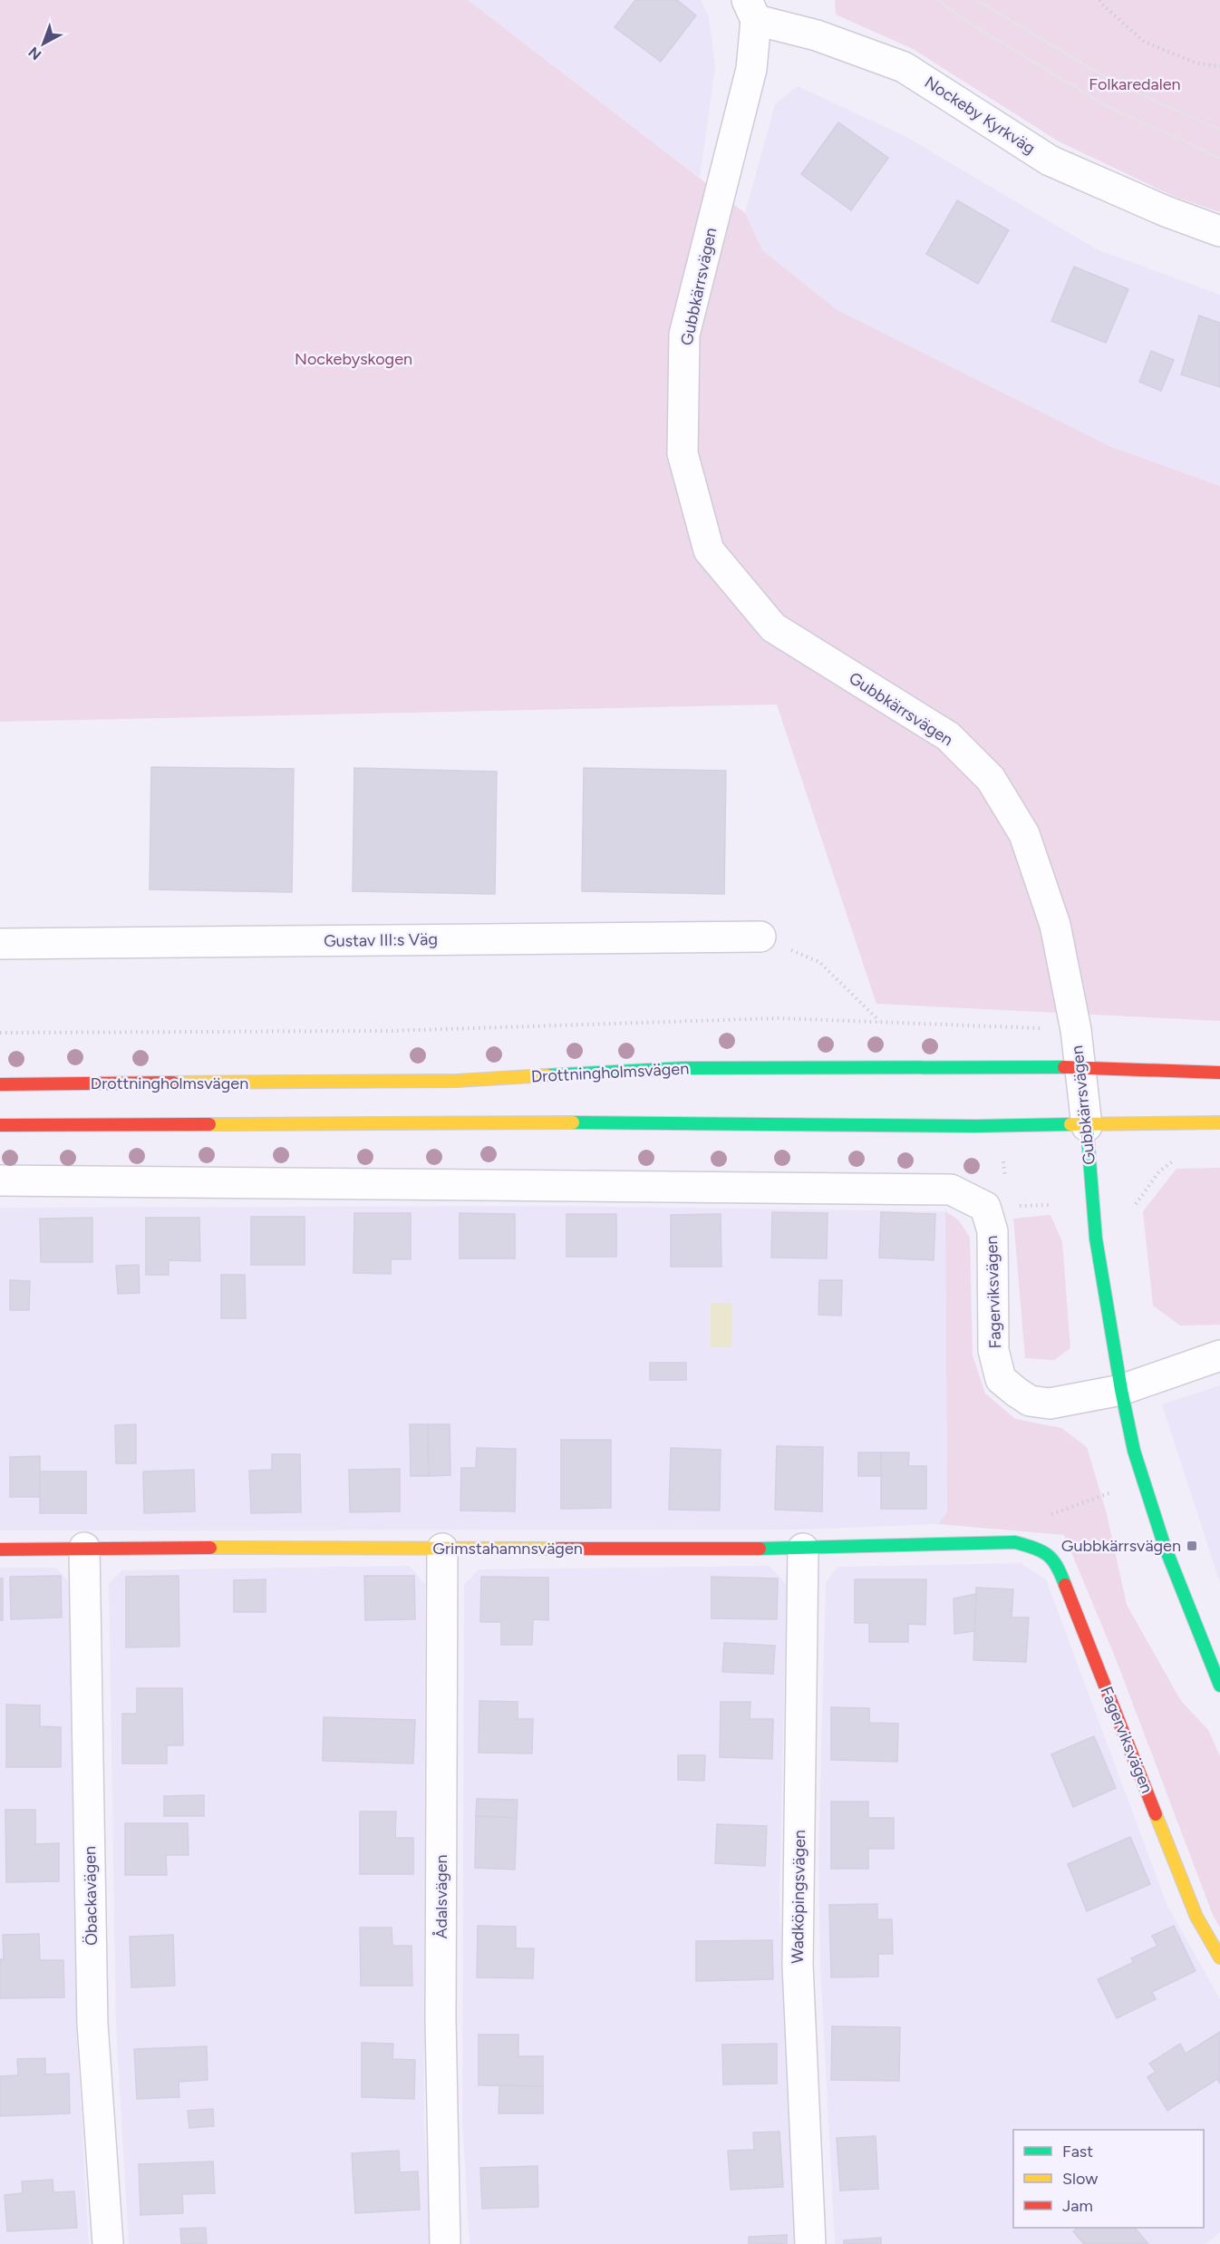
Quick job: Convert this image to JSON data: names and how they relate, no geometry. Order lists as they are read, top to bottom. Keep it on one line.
{"streets":{"main road":["Gubbkärrsvägen","Drottningholmsvägen","Fagerviksvägen","Grimstahamnsvägen"],"street":["Nockeby Kyrkväg","Gustav III:s Väg","Öbackavägen","Ådalsvägen","Wadköpingsvägen"]},"crossings":[["Nockeby Kyrkväg","Gubbkärrsvägen"],["Gubbkärrsvägen","Drottningholmsvägen"],["Gubbkärrsvägen","Fagerviksvägen"],["Fagerviksvägen","Grimstahamnsvägen"],["Grimstahamnsvägen","Öbackavägen"],["Grimstahamnsvägen","Ådalsvägen"],["Grimstahamnsvägen","Wadköpingsvägen"]],"parks":["Folkaredalen","Nockebyskogen"],"places":{"transit":["Gubbkärrsvägen"]},"legend":["Fast","Slow","Jam"],"north":"bottom left"}
